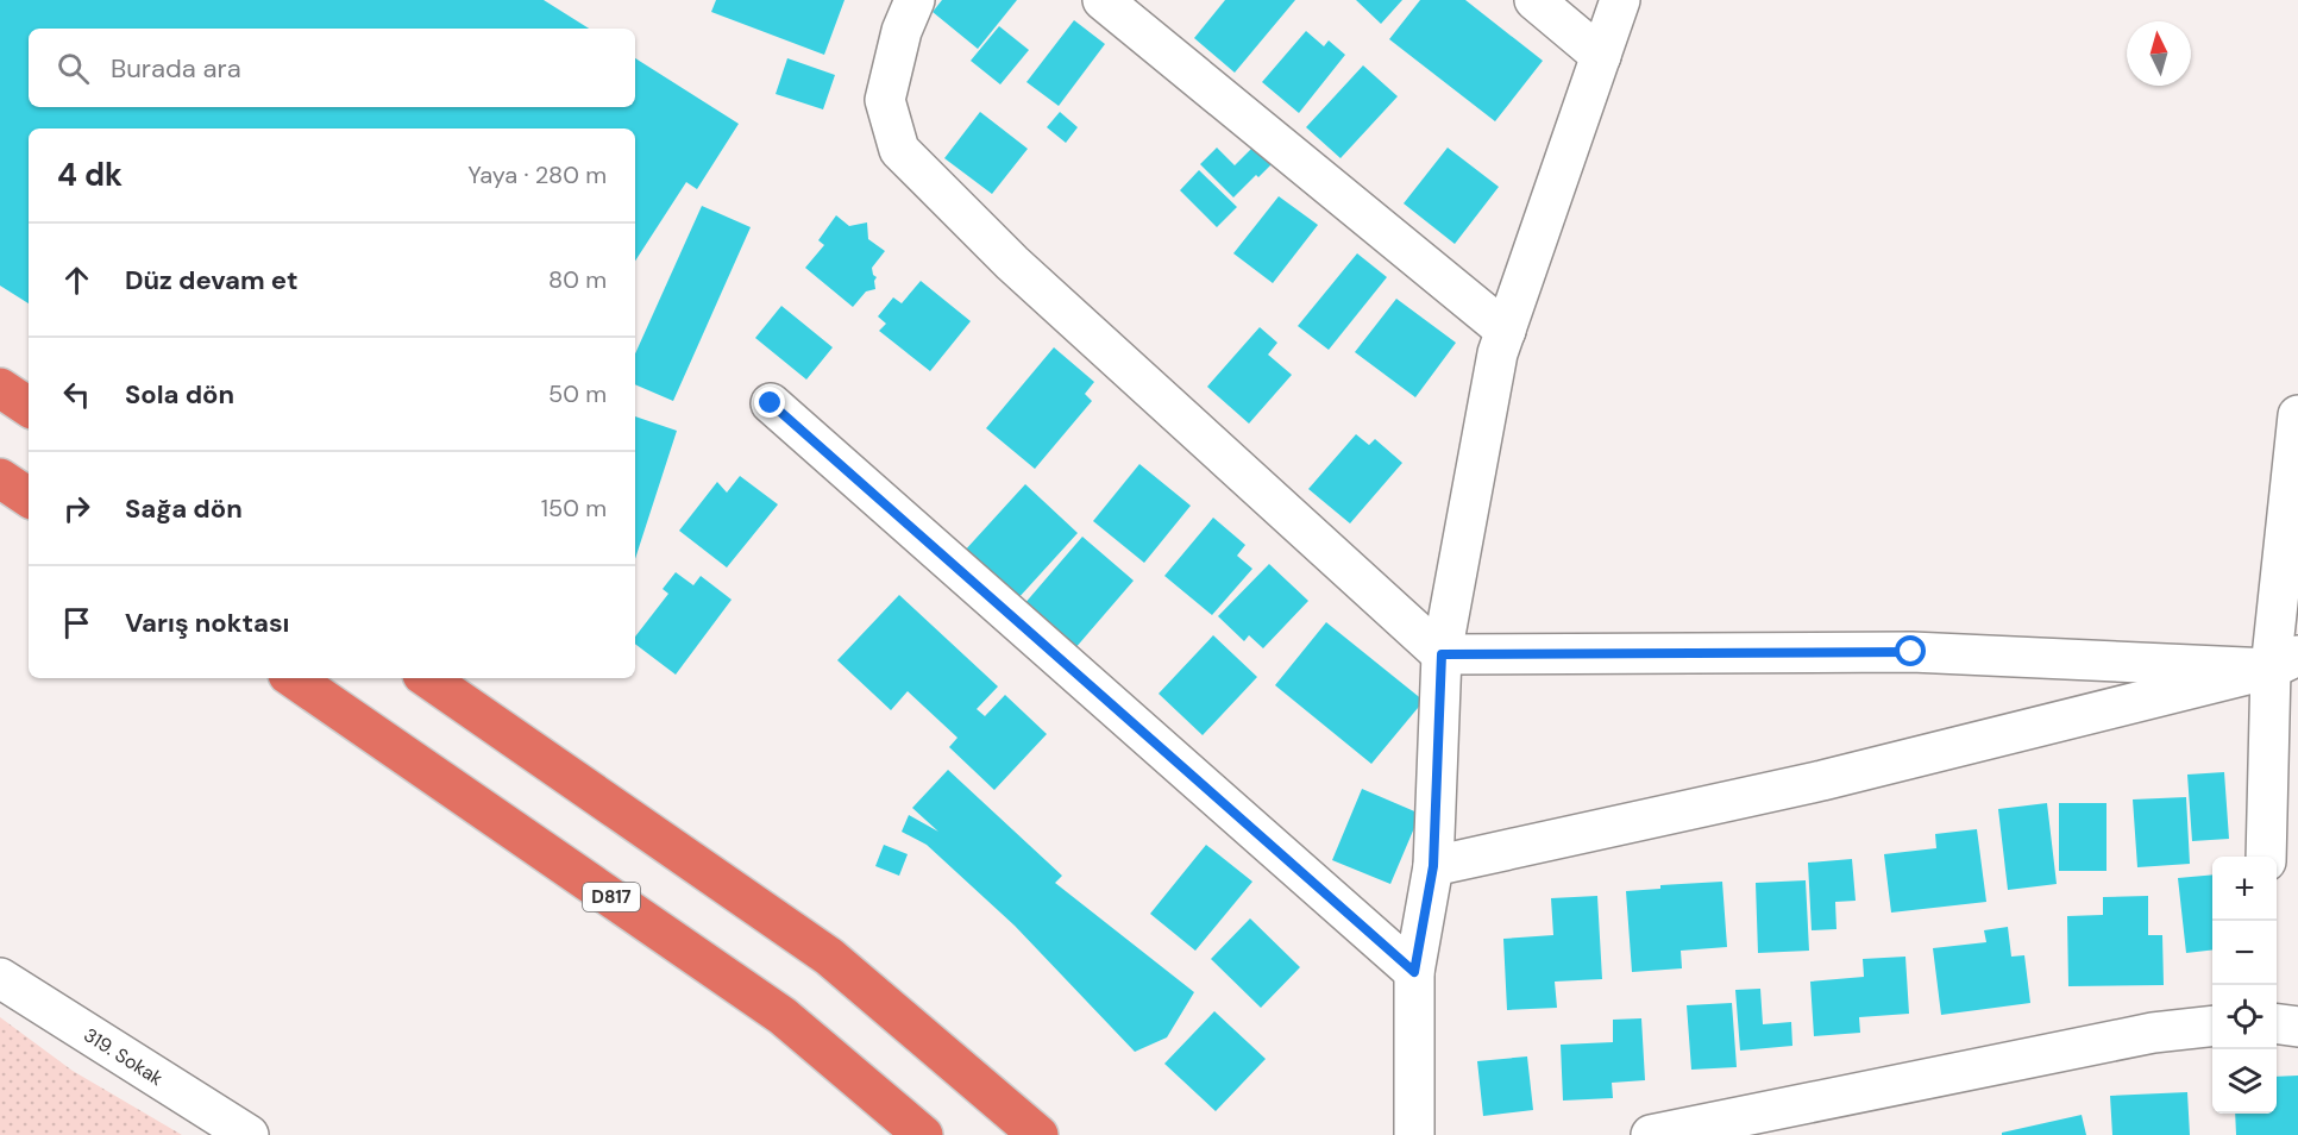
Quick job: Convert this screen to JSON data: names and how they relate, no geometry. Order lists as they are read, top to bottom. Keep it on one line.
{"streets":{"highway":["D817"],"street":["319. Sokak"]},"north":"top","page":{"search":"Burada ara","heading":["4 dk","Yaya · 280 m"],"list":[["Düz devam et","80 m"],["Sola dön","50 m"],["Sağa dön","150 m"],"Varış noktası"],"map_buttons":["+","−"]}}
